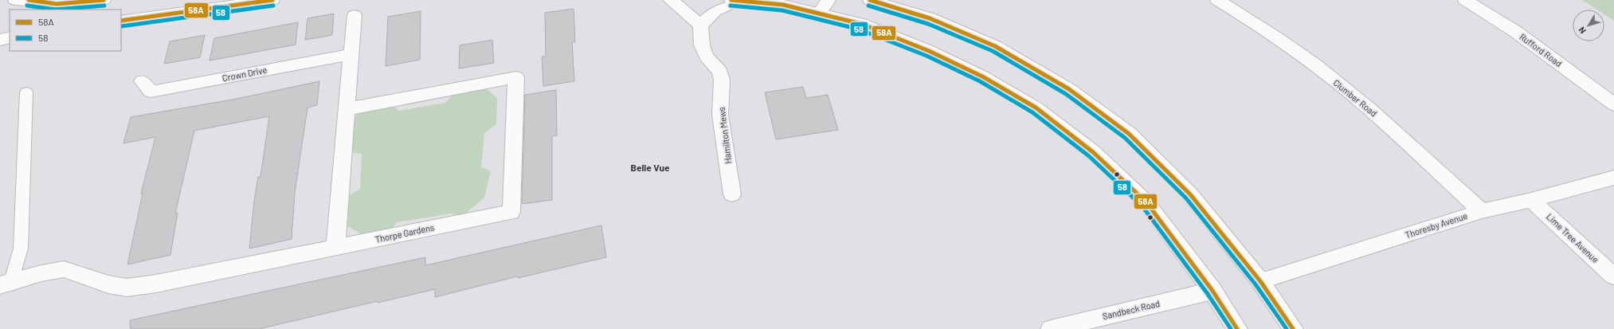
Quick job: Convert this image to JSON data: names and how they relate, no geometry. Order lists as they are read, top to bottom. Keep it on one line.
{"streets":{"main road":["Rufford Road","Crown Drive","Clumber Road","Hamilton Mews","Thoresby Avenue","Thorpe Gardens","Lime Tree Avenue","Sandbeck Road"]},"crossings":[["Clumber Road","Thoresby Avenue"],["Thoresby Avenue","Lime Tree Avenue"]],"districts":["Belle Vue"],"lines":["transit line 58A","transit line 58"],"legend":["58A","58"],"north":"bottom left"}
